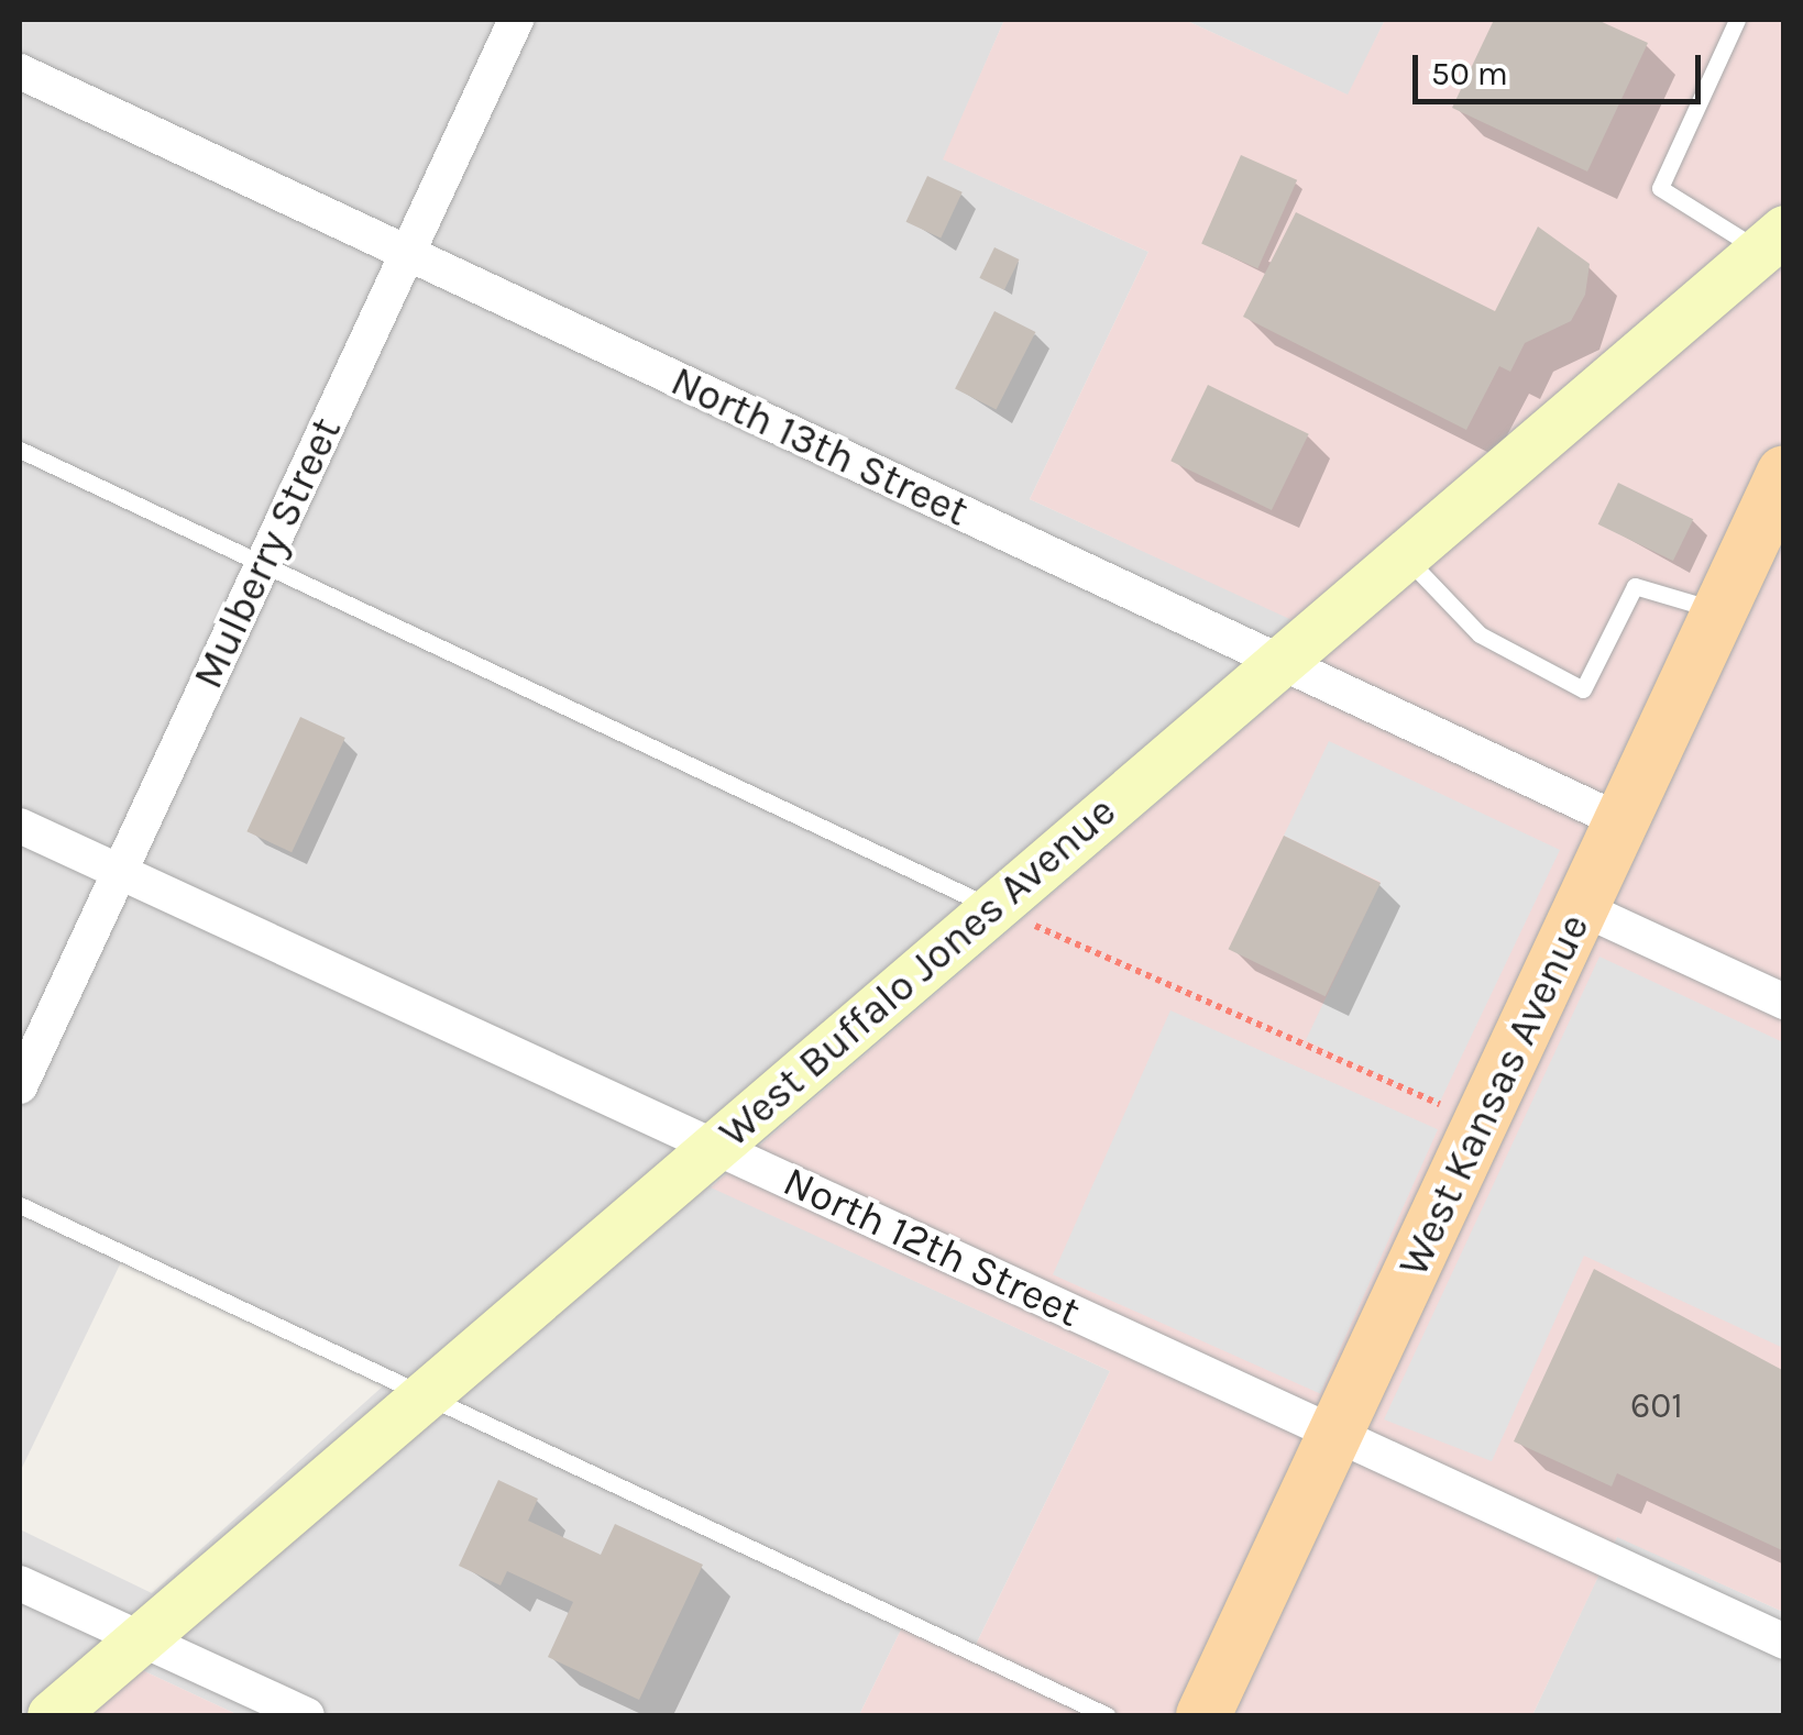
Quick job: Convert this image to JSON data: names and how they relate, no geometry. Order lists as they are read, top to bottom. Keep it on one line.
{"streets":{"main road":["West Buffalo Jones Avenue","West Kansas Avenue"],"street":["North 13th Street","Mulberry Street","North 12th Street"]},"crossings":[["North 13th Street","Mulberry Street"],["North 13th Street","West Buffalo Jones Avenue"],["North 13th Street","West Kansas Avenue"],["Mulberry Street","North 12th Street"],["West Buffalo Jones Avenue","North 12th Street"],["West Kansas Avenue","North 12th Street"]],"house_numbers":["601"],"scale_bar":"50 m"}
